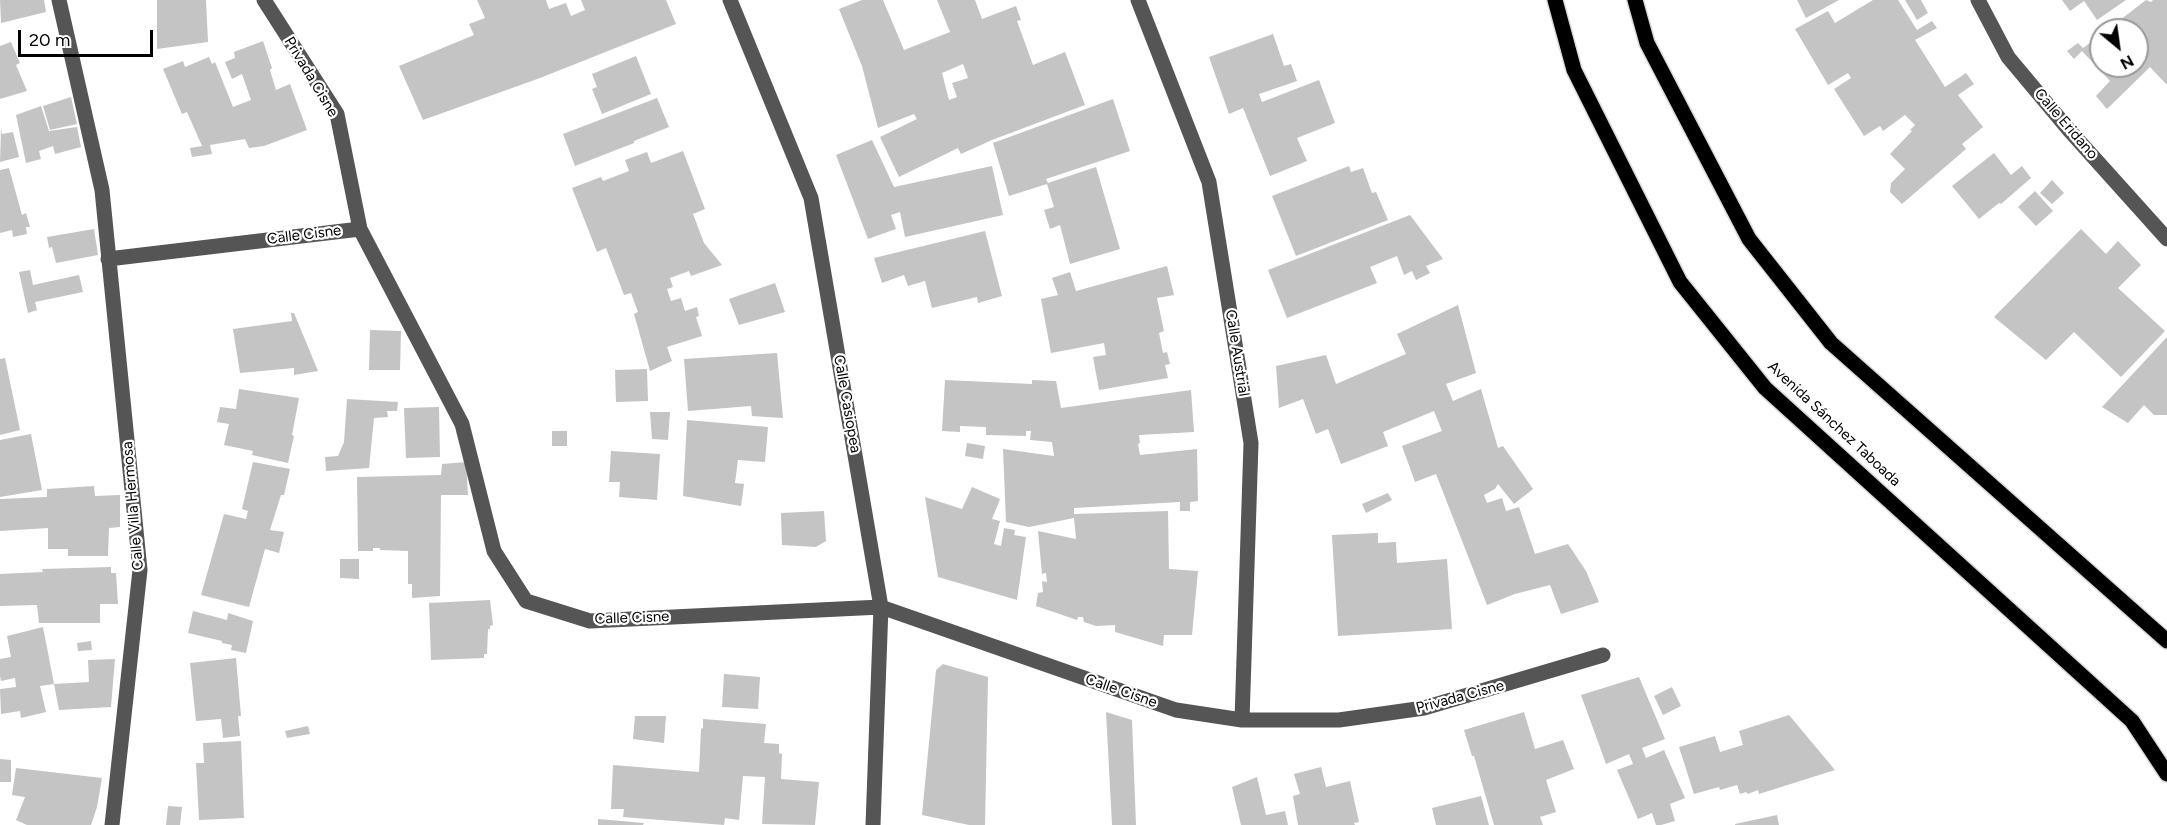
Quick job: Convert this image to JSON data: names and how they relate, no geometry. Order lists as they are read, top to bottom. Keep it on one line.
{"streets":{"main road":["Avenida Sánchez Taboada"],"street":["Privada Cisne","Calle Eridano","Calle Cisne","Calle Austrial","Calle Casiopea","Calle Villa Hermosa"]},"crossings":[["Privada Cisne","Calle Cisne"],["Privada Cisne","Calle Austrial"],["Calle Cisne","Calle Austrial"],["Calle Cisne","Calle Casiopea"],["Calle Cisne","Calle Villa Hermosa"]],"scale_bar":"20 m","north":"bottom right"}
